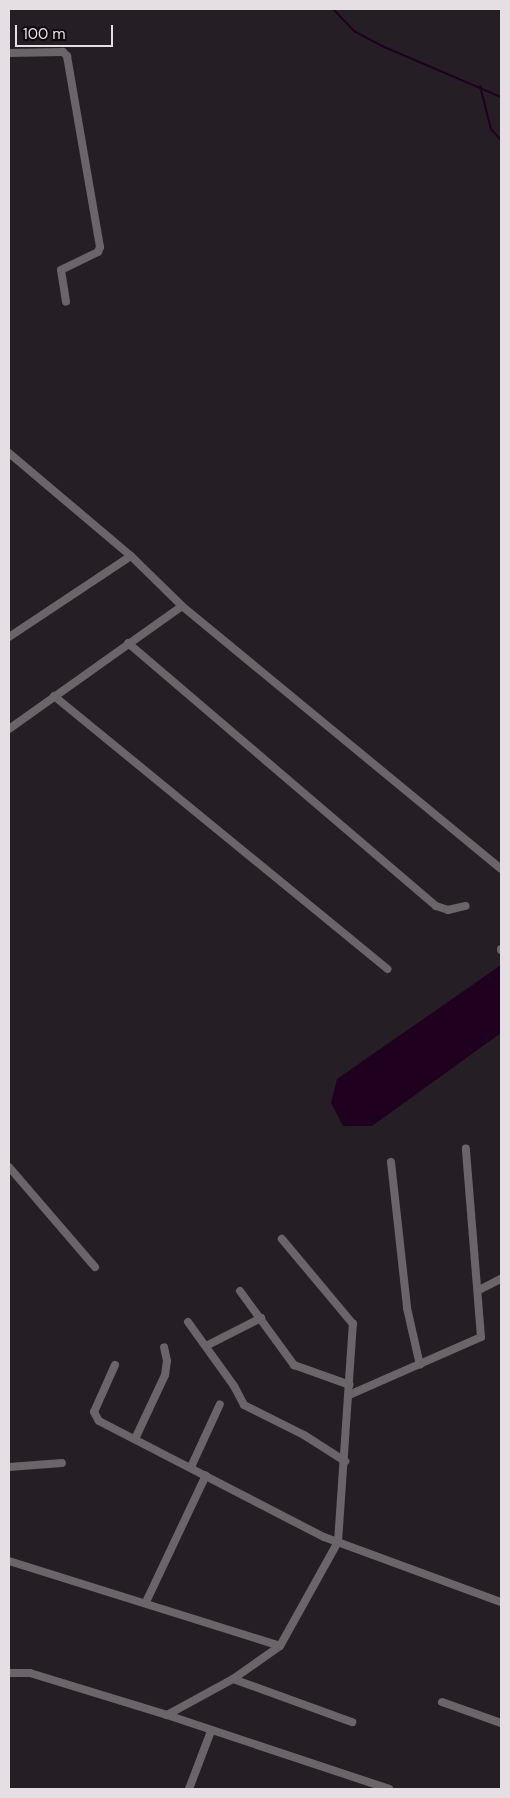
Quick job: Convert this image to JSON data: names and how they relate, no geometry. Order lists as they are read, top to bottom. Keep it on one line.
{"scale_bar":"100 m"}
